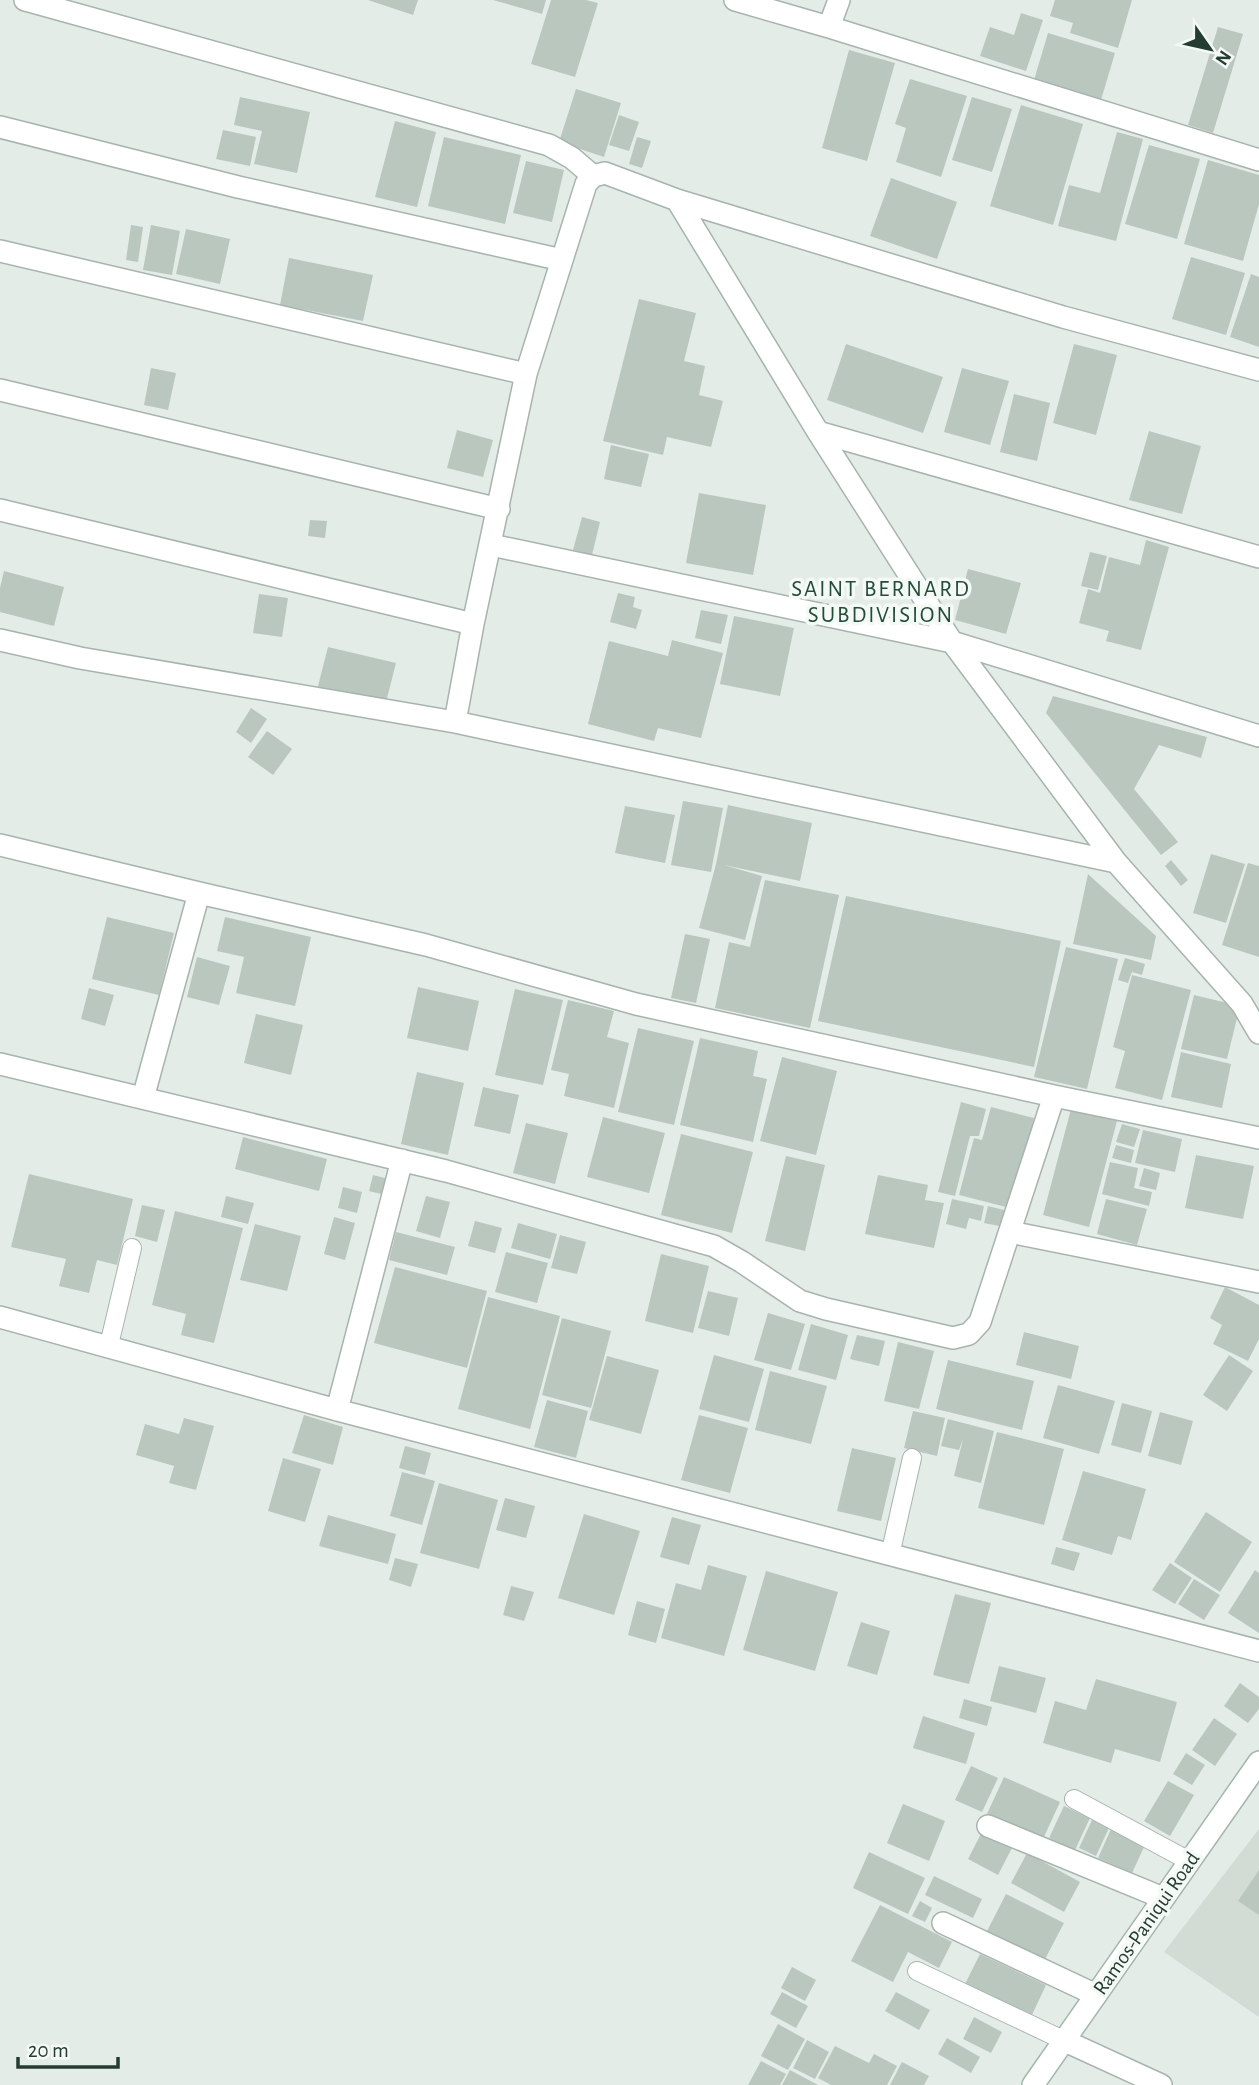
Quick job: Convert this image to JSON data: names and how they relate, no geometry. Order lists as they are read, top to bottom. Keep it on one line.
{"streets":{"street":["Ramos-Paniqui Road"]},"districts":["SAINT BERNARD SUBDIVISION"],"scale_bar":"20 m","north":"bottom right"}
